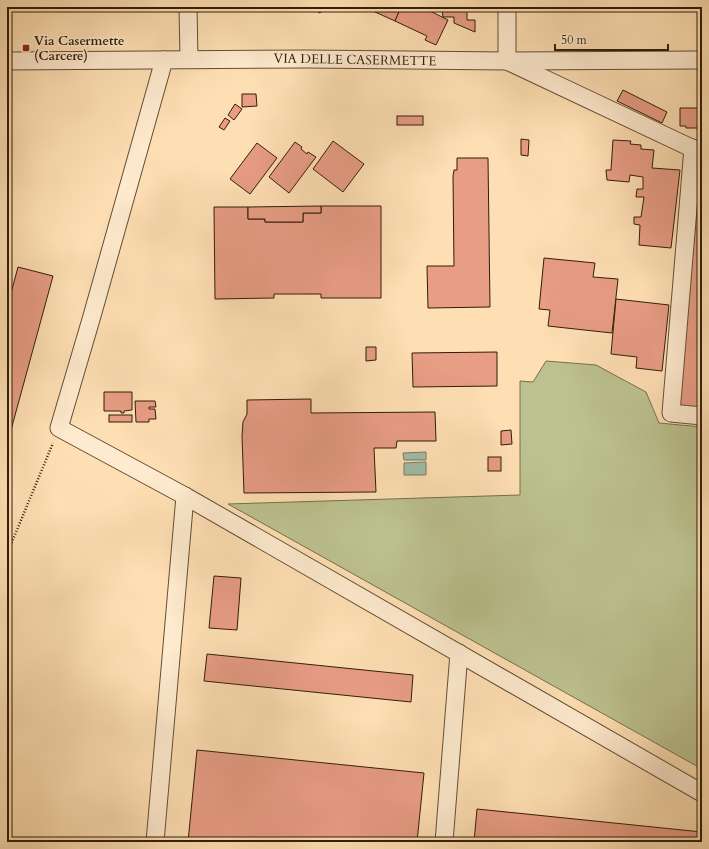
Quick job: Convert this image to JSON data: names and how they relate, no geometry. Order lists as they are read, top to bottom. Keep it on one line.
{"streets":{"street":["VIA DELLE CASERMETTE"]},"places":{"transit":["Via Casermette (Carcere)"]},"scale_bar":"50 m"}
